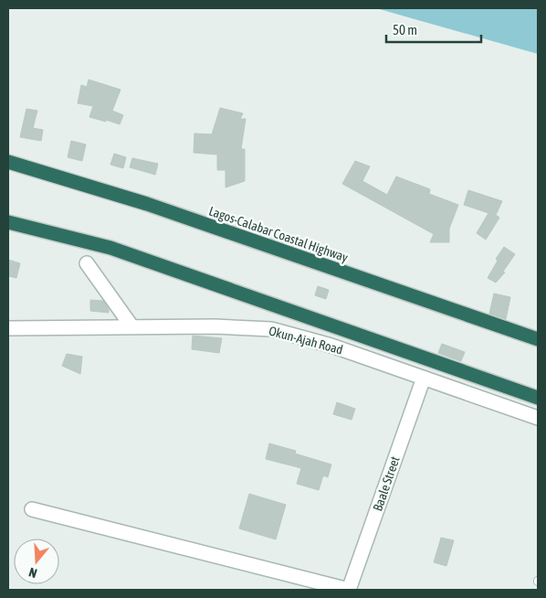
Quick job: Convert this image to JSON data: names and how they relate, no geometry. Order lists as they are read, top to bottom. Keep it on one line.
{"streets":{"highway":["Lagos-Calabar Coastal Highway"],"street":["Okun-Ajah Road","Baale Street"]},"crossings":[["Okun-Ajah Road","Baale Street"]],"scale_bar":"50 m","north":"bottom"}
